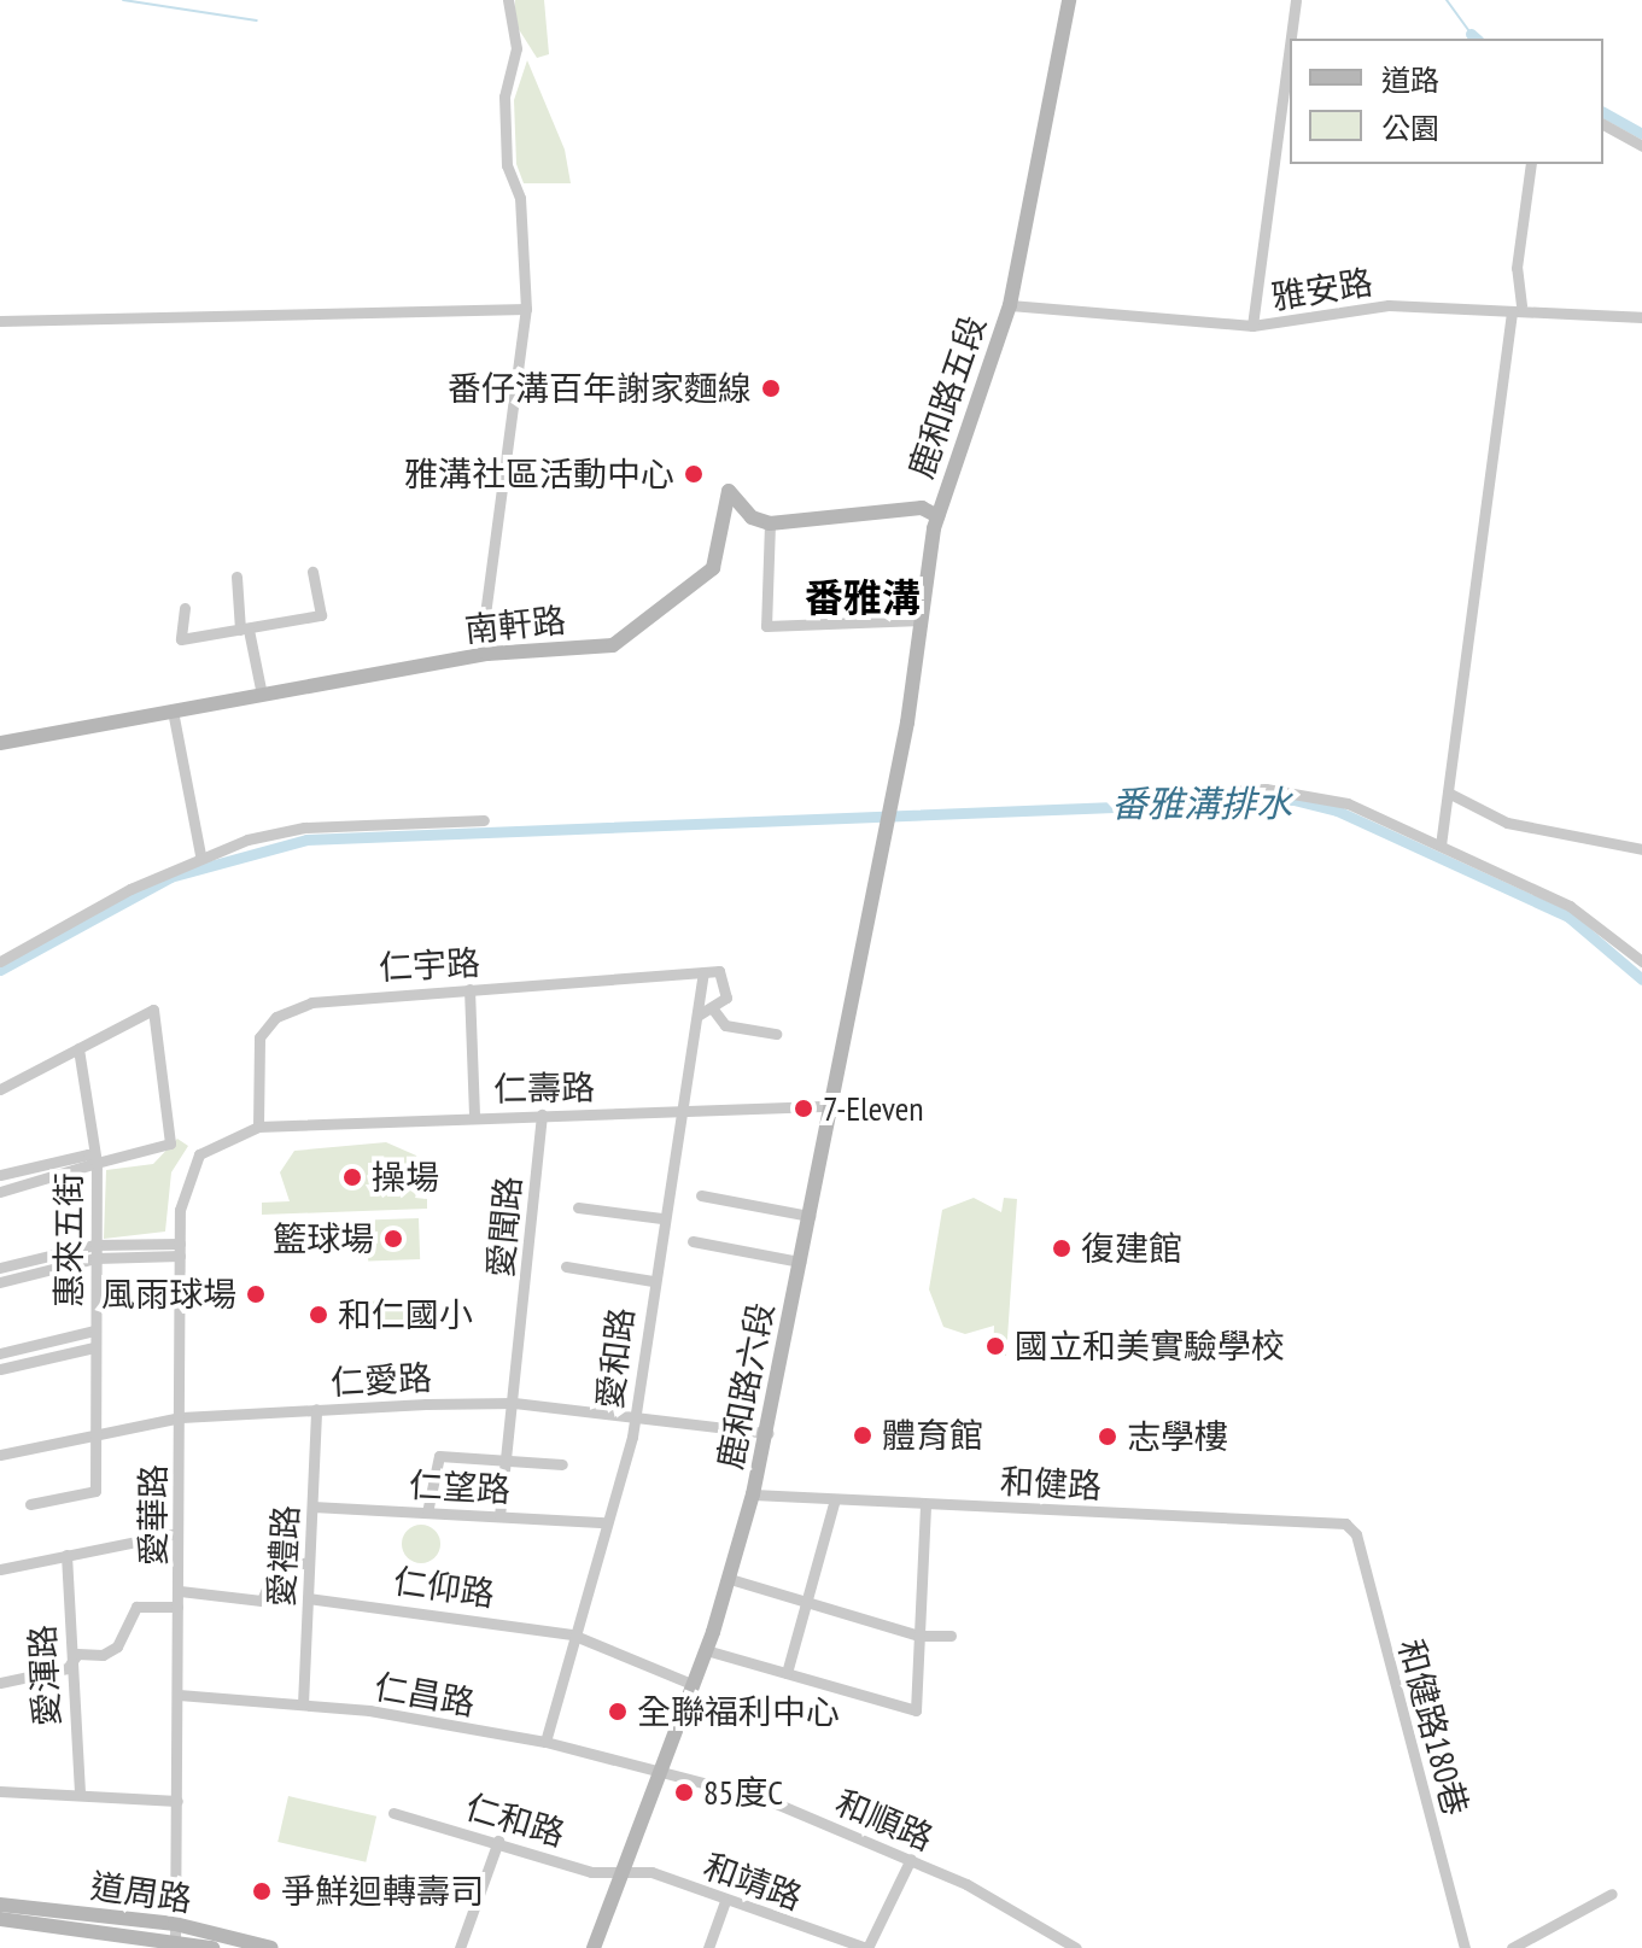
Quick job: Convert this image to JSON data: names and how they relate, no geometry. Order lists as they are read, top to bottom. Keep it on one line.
{"streets":{"main road":["鹿和路五段","南軒路","鹿和路六段","道周路"],"street":["雅安路","仁宇路","仁壽路","愛聞路","惠來五街","愛和路","仁愛路","和健路","仁望路","愛華路","愛禮路","仁仰路","愛渾路","仁昌路","和健路180巷","仁和路","和順路","和靖路"]},"crossings":[["雅安路","鹿和路五段"],["鹿和路五段","鹿和路六段"],["仁宇路","仁壽路"],["仁宇路","愛和路"],["仁宇路","愛華路"],["仁壽路","愛聞路"],["仁壽路","愛和路"],["仁壽路","鹿和路六段"],["仁壽路","愛華路"],["愛聞路","仁愛路"],["愛聞路","仁望路"],["惠來五街","仁愛路"],["愛和路","仁愛路"],["愛和路","仁望路"],["愛和路","仁仰路"],["愛和路","仁昌路"],["仁愛路","鹿和路六段"],["仁愛路","愛華路"],["仁愛路","愛禮路"],["鹿和路六段","和健路"],["鹿和路六段","仁仰路"],["鹿和路六段","仁昌路"],["鹿和路六段","仁和路"],["鹿和路六段","和順路"],["鹿和路六段","和靖路"],["和健路","和健路180巷"],["仁望路","愛禮路"],["愛華路","仁昌路"],["愛華路","道周路"],["愛禮路","仁仰路"],["愛禮路","仁昌路"],["仁昌路","和順路"],["仁和路","和靖路"]],"districts":["番雅溝"],"water":["番雅溝排水"],"places":["番仔溝百年謝家麵線","雅溝社區活動中心","7-Eleven","操場","籃球場","復建館","風雨球場","和仁國小","國立和美實驗學校","體育館","志學樓","全聯福利中心","85度C","爭鮮迴轉壽司"],"legend":["道路","公園"]}
